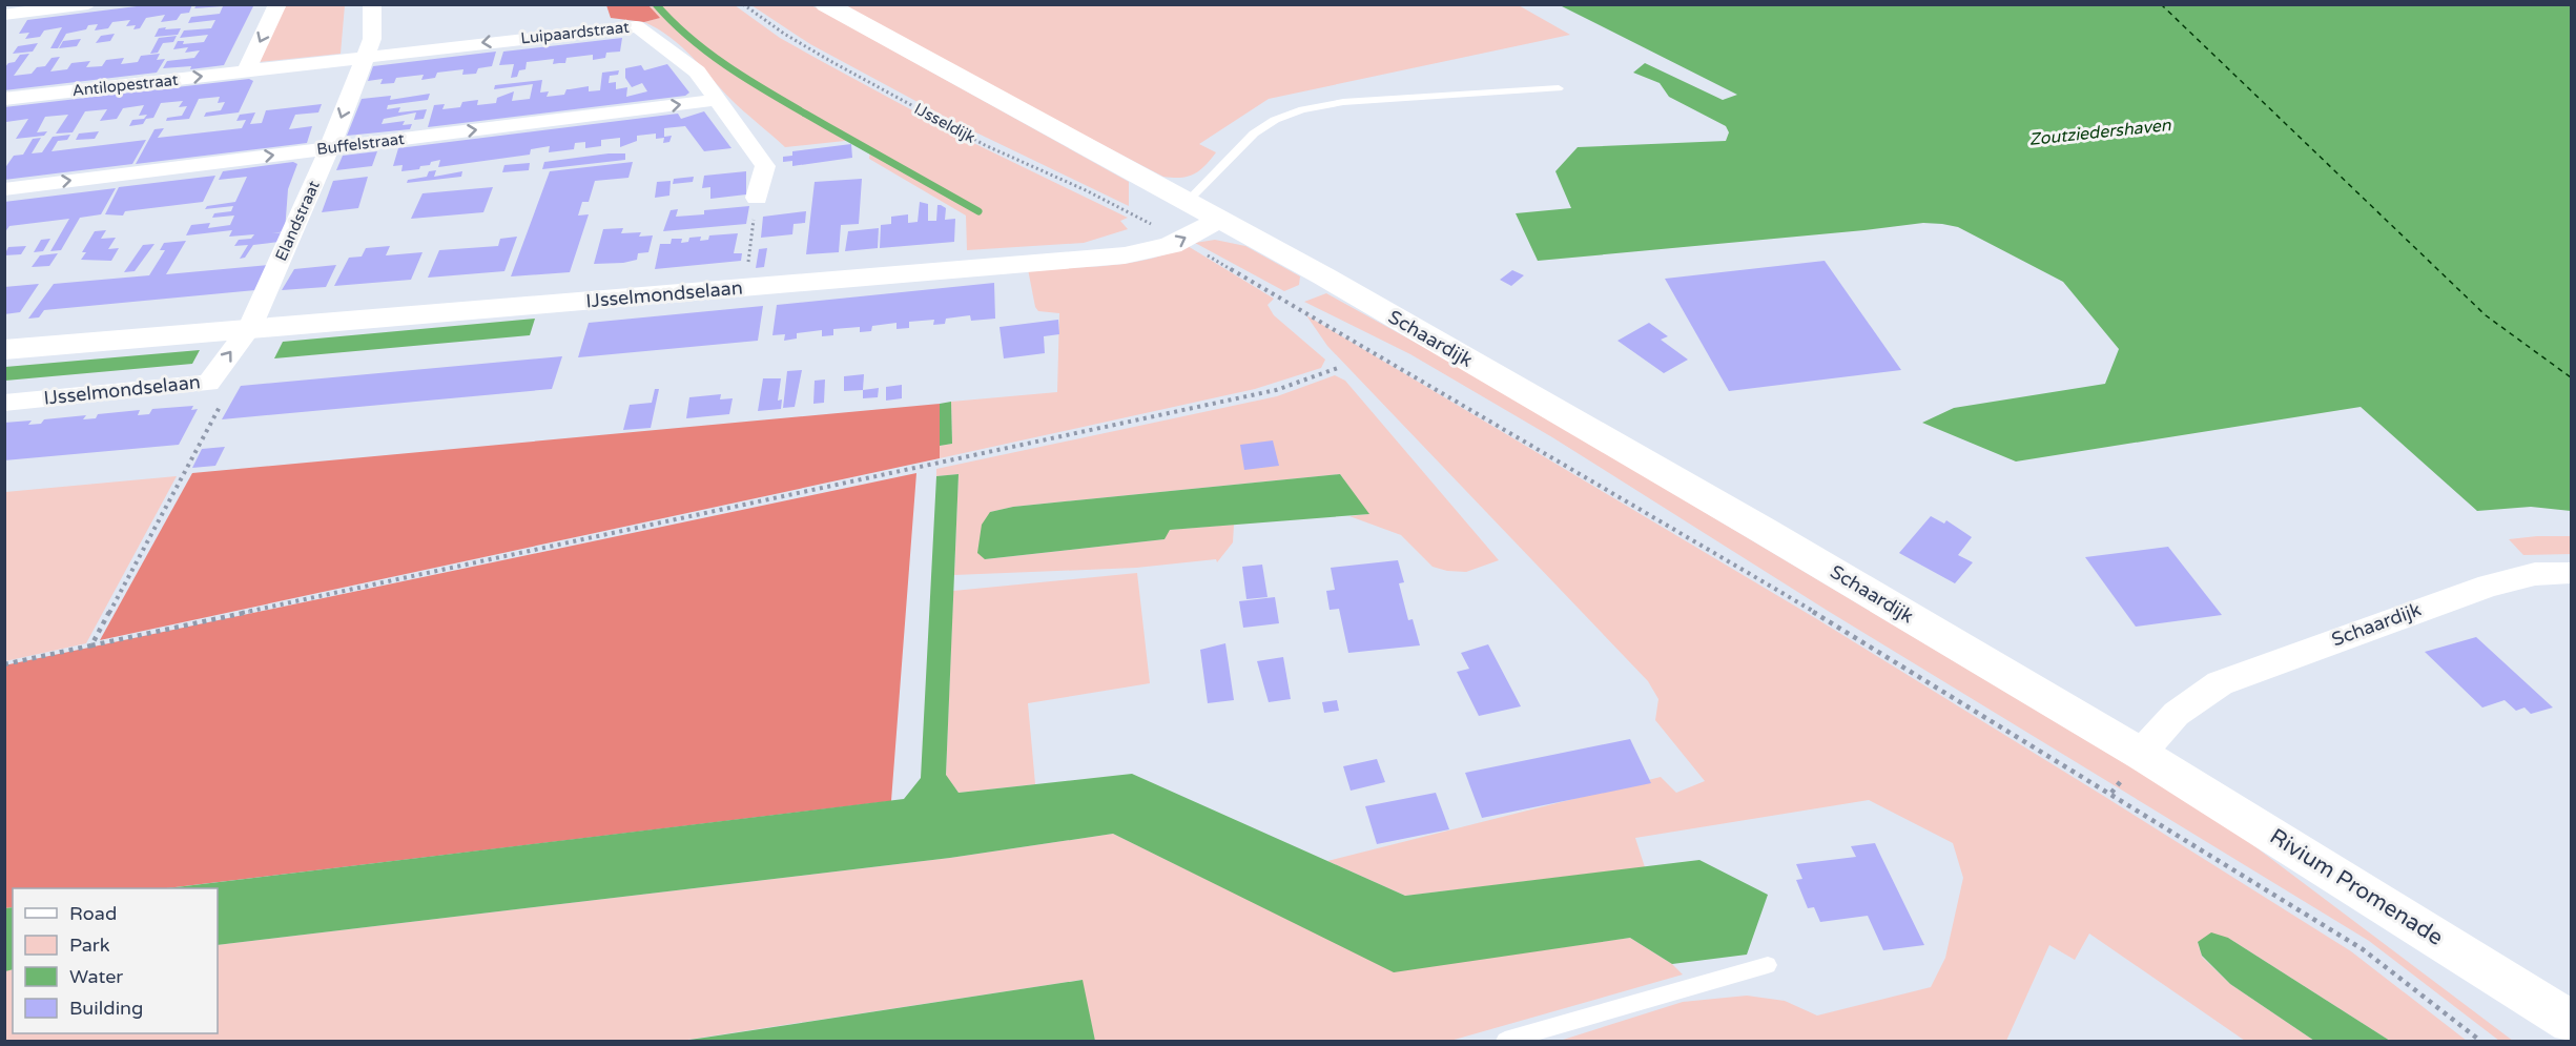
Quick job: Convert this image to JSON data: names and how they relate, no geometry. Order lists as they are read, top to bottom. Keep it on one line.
{"streets":{"street":["Luipaardstraat","Antilopestraat","Buffelstraat","Elandstraat","IJsselmondselaan","Schaardijk","Rivium Promenade"],"path":["IJsseldijk"]},"crossings":[["Luipaardstraat","Antilopestraat"],["Luipaardstraat","Buffelstraat"],["Luipaardstraat","Elandstraat"],["IJsseldijk","IJsselmondselaan"],["Buffelstraat","Elandstraat"],["Elandstraat","IJsselmondselaan"],["IJsselmondselaan","Schaardijk"],["Schaardijk","Rivium Promenade"]],"one_way":["Luipaardstraat","Buffelstraat"],"water":["Zoutziedershaven"],"legend":["Road","Park","Water","Building"]}
